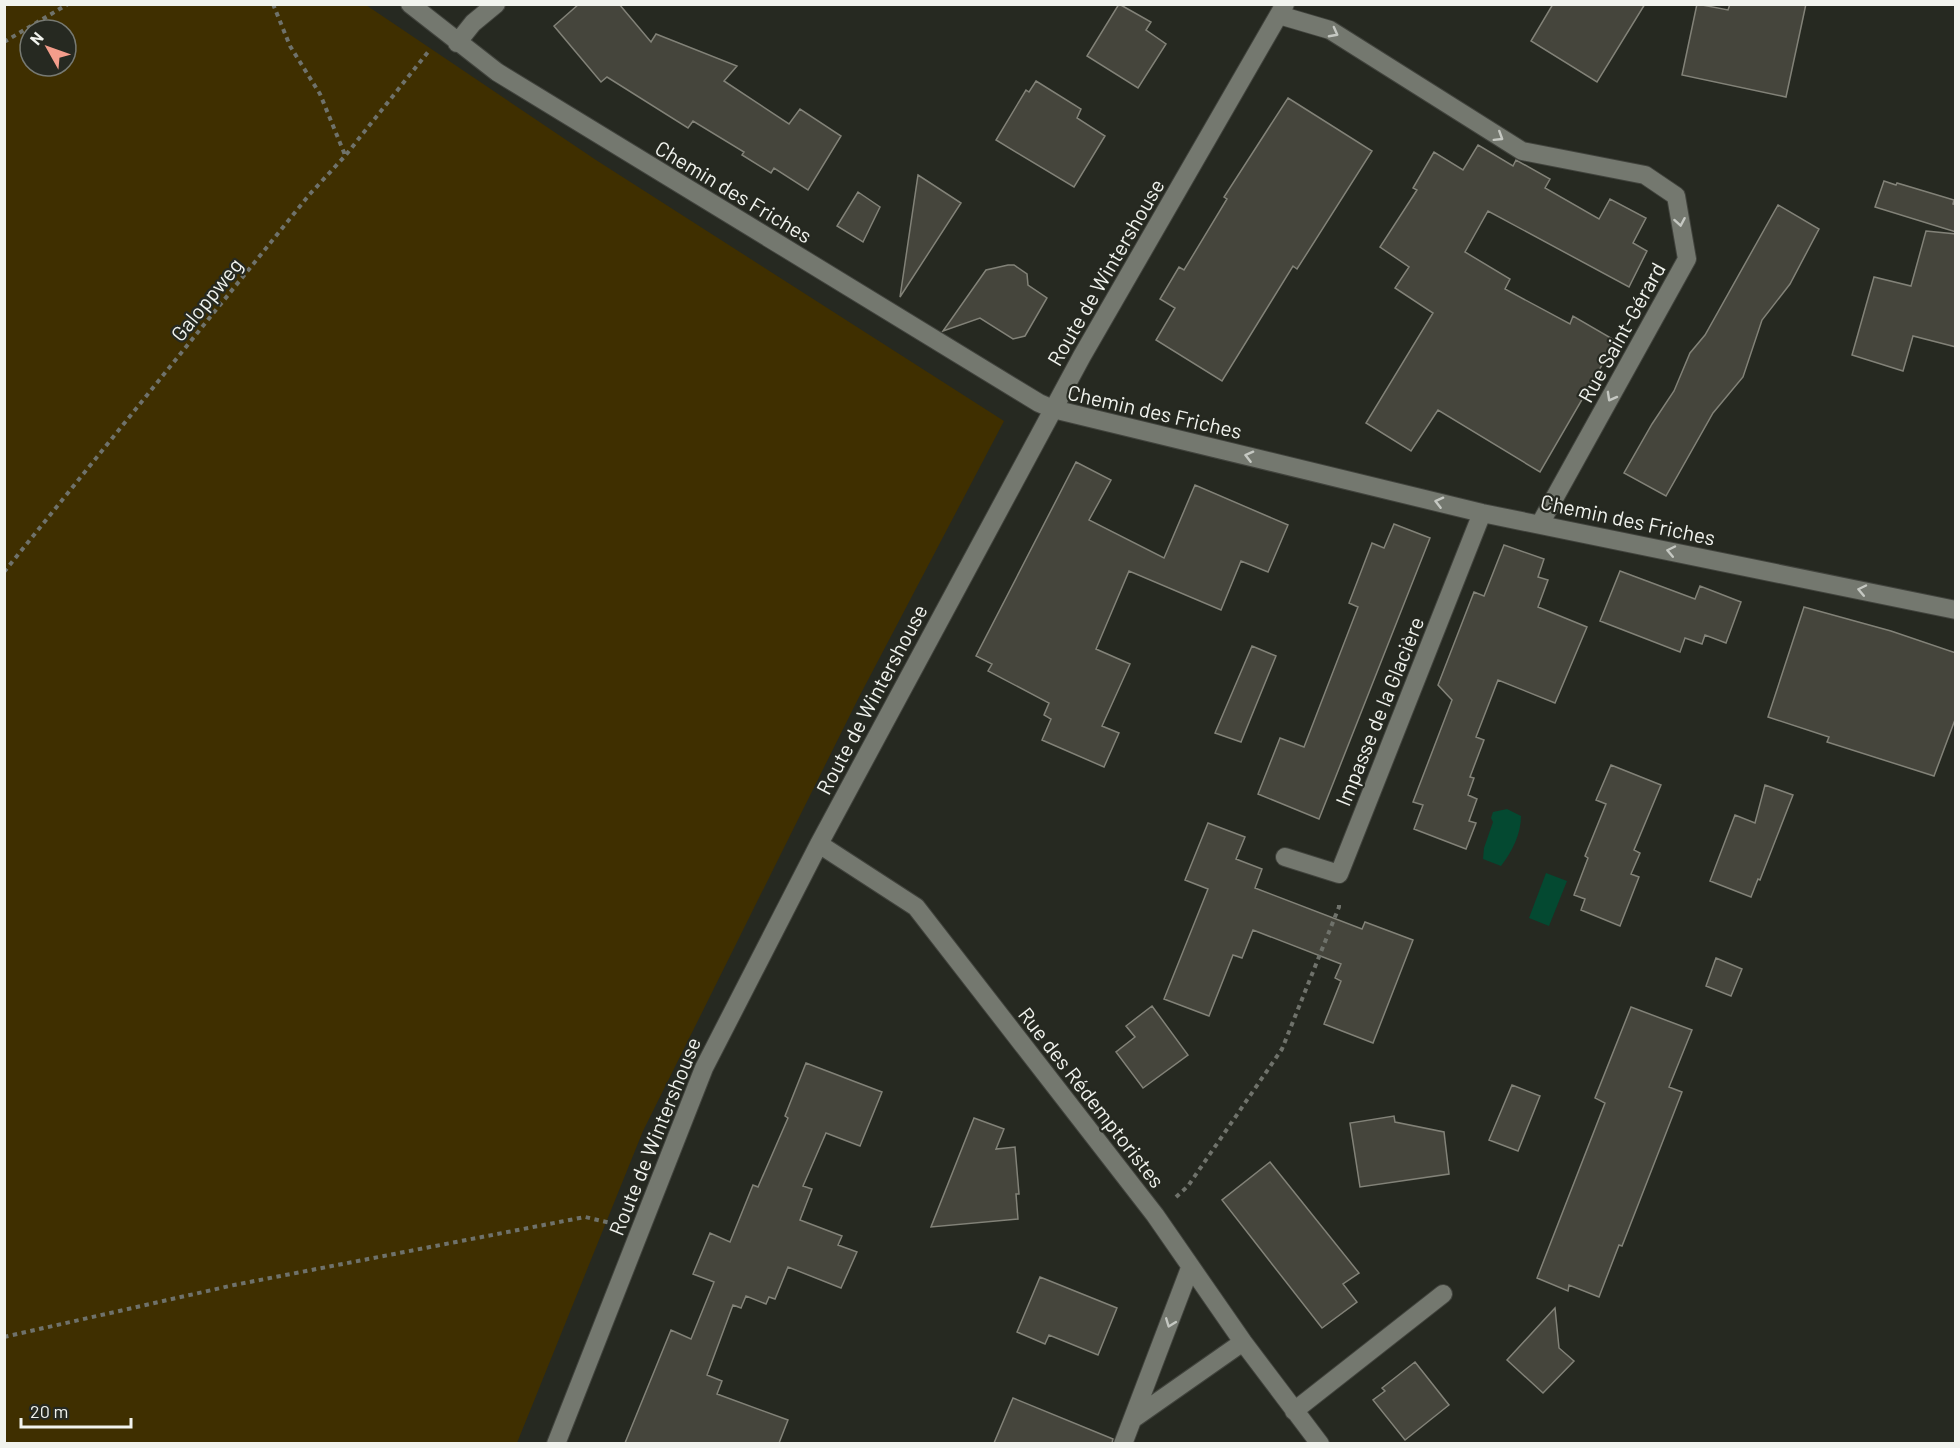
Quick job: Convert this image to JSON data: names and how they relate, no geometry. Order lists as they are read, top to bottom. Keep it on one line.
{"streets":{"street":["Chemin des Friches","Route de Wintershouse","Rue Saint-Gérard","Impasse de la Glacière","Rue des Rédemptoristes"],"path":["Galoppweg"]},"crossings":[["Chemin des Friches","Route de Wintershouse"],["Chemin des Friches","Rue Saint-Gérard"],["Chemin des Friches","Impasse de la Glacière"],["Route de Wintershouse","Rue Saint-Gérard"],["Route de Wintershouse","Rue des Rédemptoristes"]],"one_way":["Chemin des Friches"],"scale_bar":"20 m","north":"top left"}
